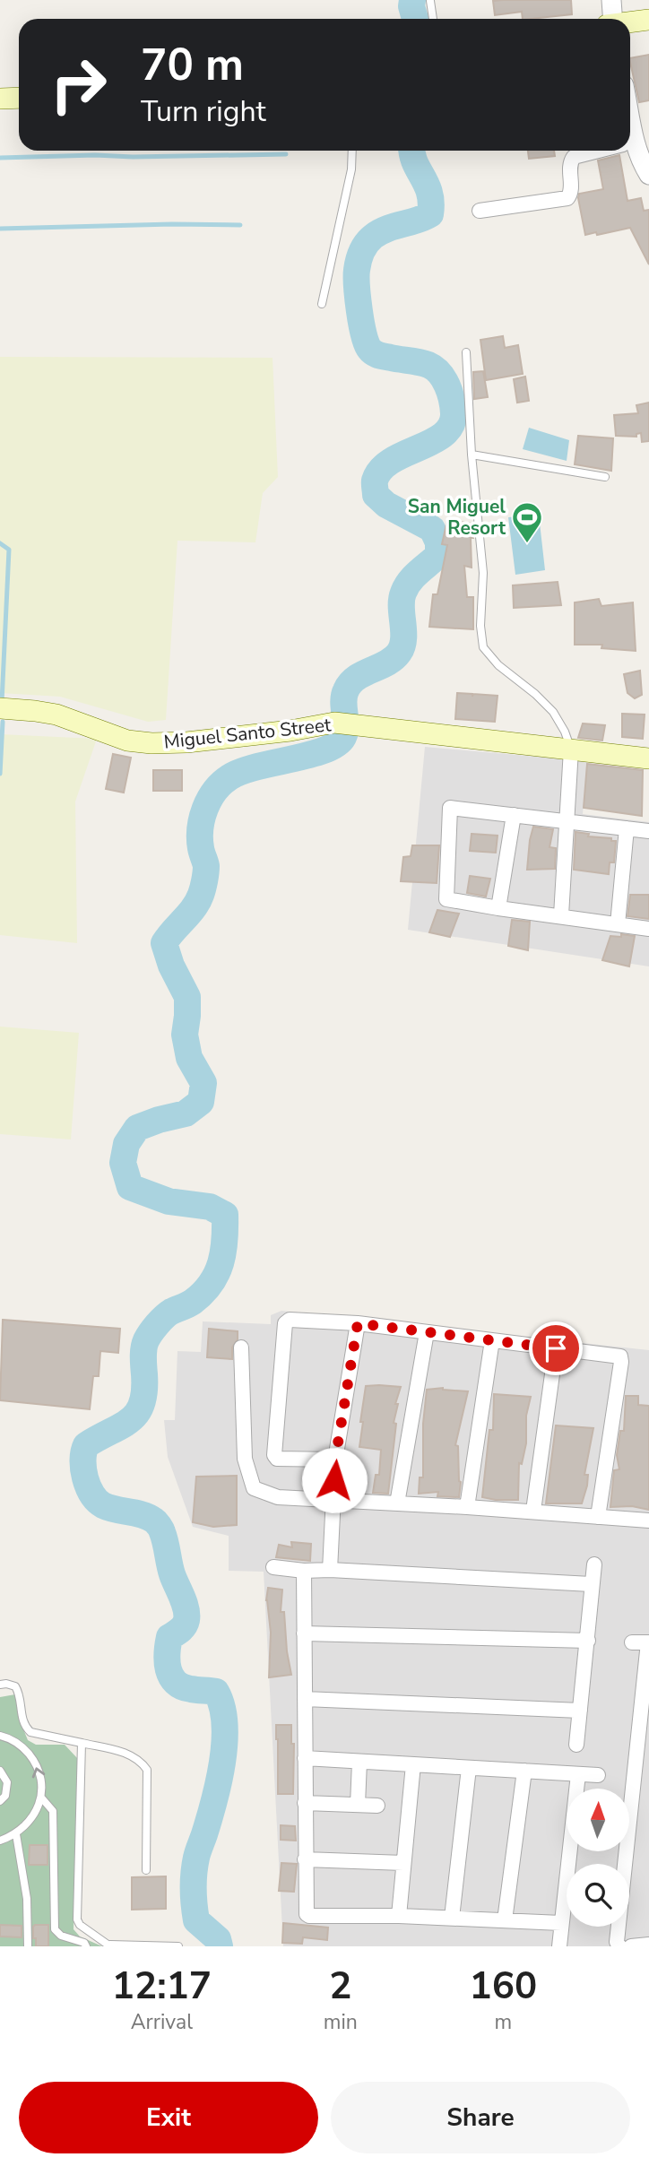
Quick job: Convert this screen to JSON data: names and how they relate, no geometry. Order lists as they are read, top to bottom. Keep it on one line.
{"streets":{"main road":["Miguel Santo Street"]},"places":{"sports":["San Miguel Resort"]},"north":"top","page":{"turn":["70 m","Turn right"],"eta":["12:17","Arrival","2","min","160","m"],"buttons":["Exit","Share"]}}
